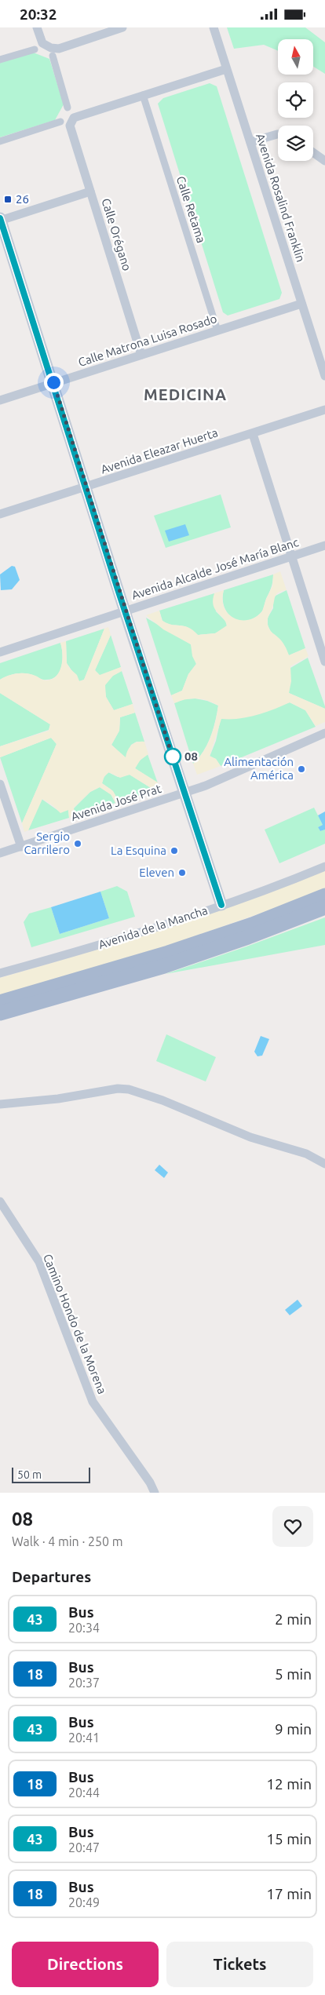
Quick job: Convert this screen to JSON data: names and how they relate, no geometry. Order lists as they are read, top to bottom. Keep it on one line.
{"streets":{"street":["Avenida Rosalind Franklin","Calle Retama","Calle Orégano","Calle Matrona Luisa Rosado","Avenida Eleazar Huerta","Avenida Alcalde José María Blanc","Avenida José Prat","Avenida de la Mancha","Camino Hondo de la Morena"]},"crossings":[["Avenida Rosalind Franklin","Calle Matrona Luisa Rosado"],["Calle Retama","Calle Orégano"],["Calle Retama","Calle Matrona Luisa Rosado"],["Calle Orégano","Calle Matrona Luisa Rosado"]],"districts":["MEDICINA"],"places":{"transit":["26"],"other":["08","Alimentación América","Sergio Carrilero","La Esquina","Eleven"]},"lines":["bus line 43"],"scale_bar":"50 m","north":"top","page":{"status":"20:32","scale":"50 m","heading":[["08","Walk · 4 min · 250 m"],"Departures"],"list":[{"mark":"43","name":"Bus","note":"20:34","value":"2 min"},{"mark":"18","name":"Bus","note":"20:37","value":"5 min"},{"mark":"43","name":"Bus","note":"20:41","value":"9 min"},{"mark":"18","name":"Bus","note":"20:44","value":"12 min"},{"mark":"43","name":"Bus","note":"20:47","value":"15 min"},{"mark":"18","name":"Bus","note":"20:49","value":"17 min"}],"buttons":["Directions","Tickets"]}}
